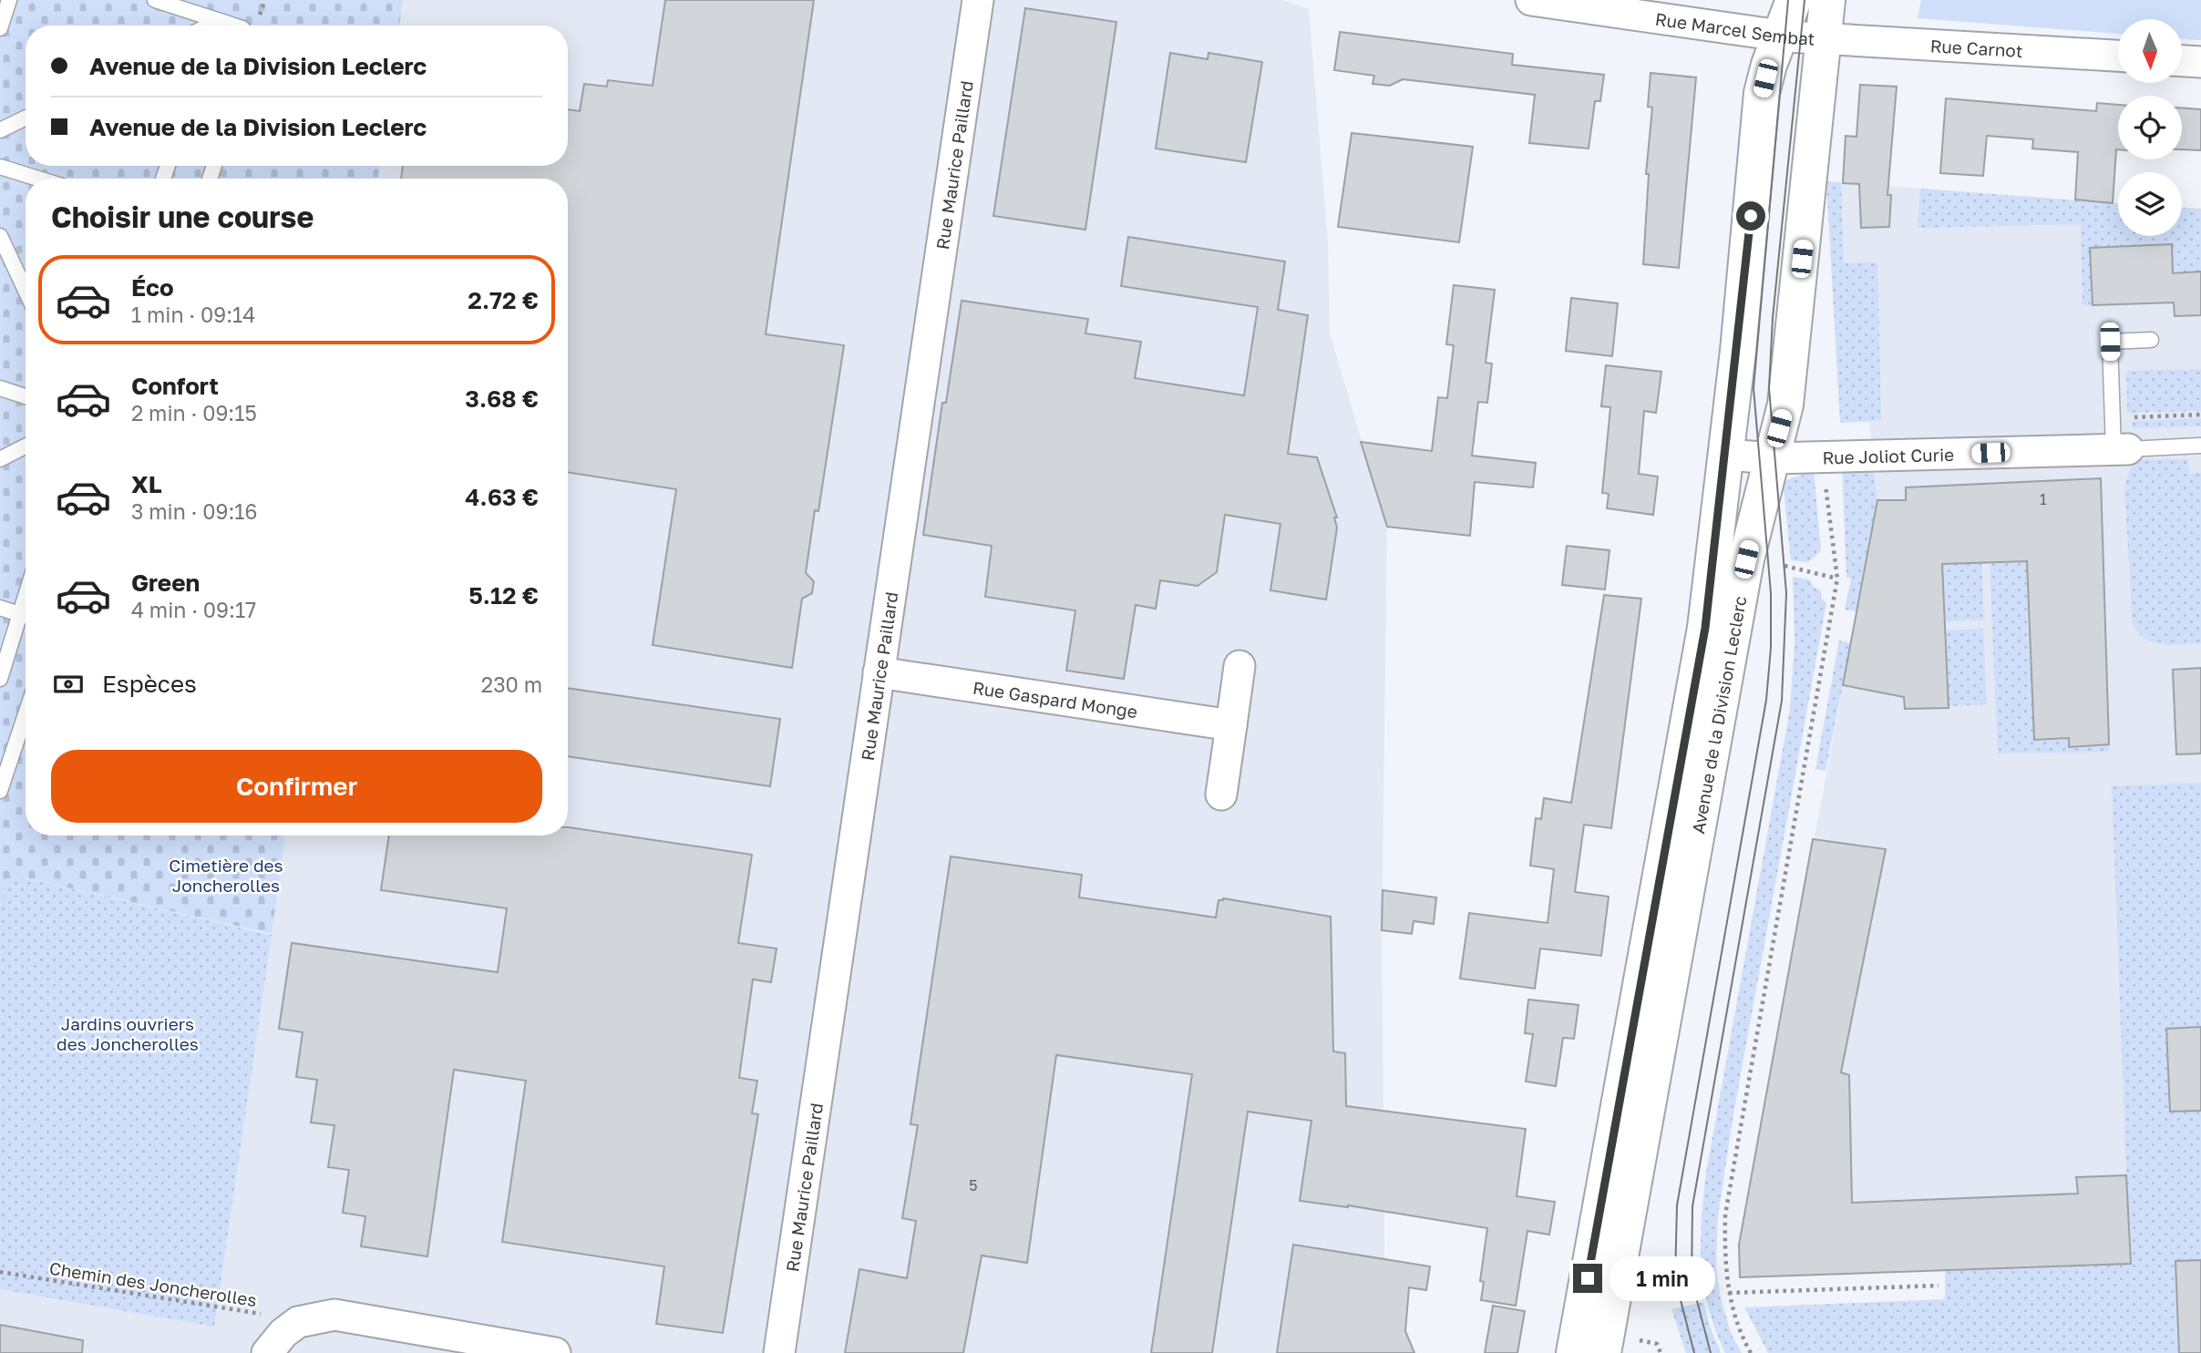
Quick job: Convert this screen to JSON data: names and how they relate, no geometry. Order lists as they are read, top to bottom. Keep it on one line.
{"streets":{"street":["Rue Marcel Sembat","Rue Carnot","Rue Maurice Paillard","Rue Joliot Curie","Rue Gaspard Monge","Avenue de la Division Leclerc"],"path":["Chemin des Joncherolles"]},"crossings":[["Rue Marcel Sembat","Rue Carnot"],["Rue Marcel Sembat","Avenue de la Division Leclerc"],["Rue Carnot","Avenue de la Division Leclerc"],["Rue Maurice Paillard","Rue Gaspard Monge"],["Rue Joliot Curie","Avenue de la Division Leclerc"]],"parks":["Cimetière des Joncherolles","Jardins ouvriers des Joncherolles"],"house_numbers":["1","5"],"north":"bottom","page":{"banner":["Avenue de la Division Leclerc","Avenue de la Division Leclerc"],"heading":"Choisir une course","list":[{"name":"Éco","note":"1 min · 09:14","value":"2.72 €"},{"name":"Confort","note":"2 min · 09:15","value":"3.68 €"},{"name":"XL","note":"3 min · 09:16","value":"4.63 €"},{"name":"Green","note":"4 min · 09:17","value":"5.12 €"}],"pay":["Espèces","230 m"],"buttons":"Confirmer","bubble":"1 min"}}
